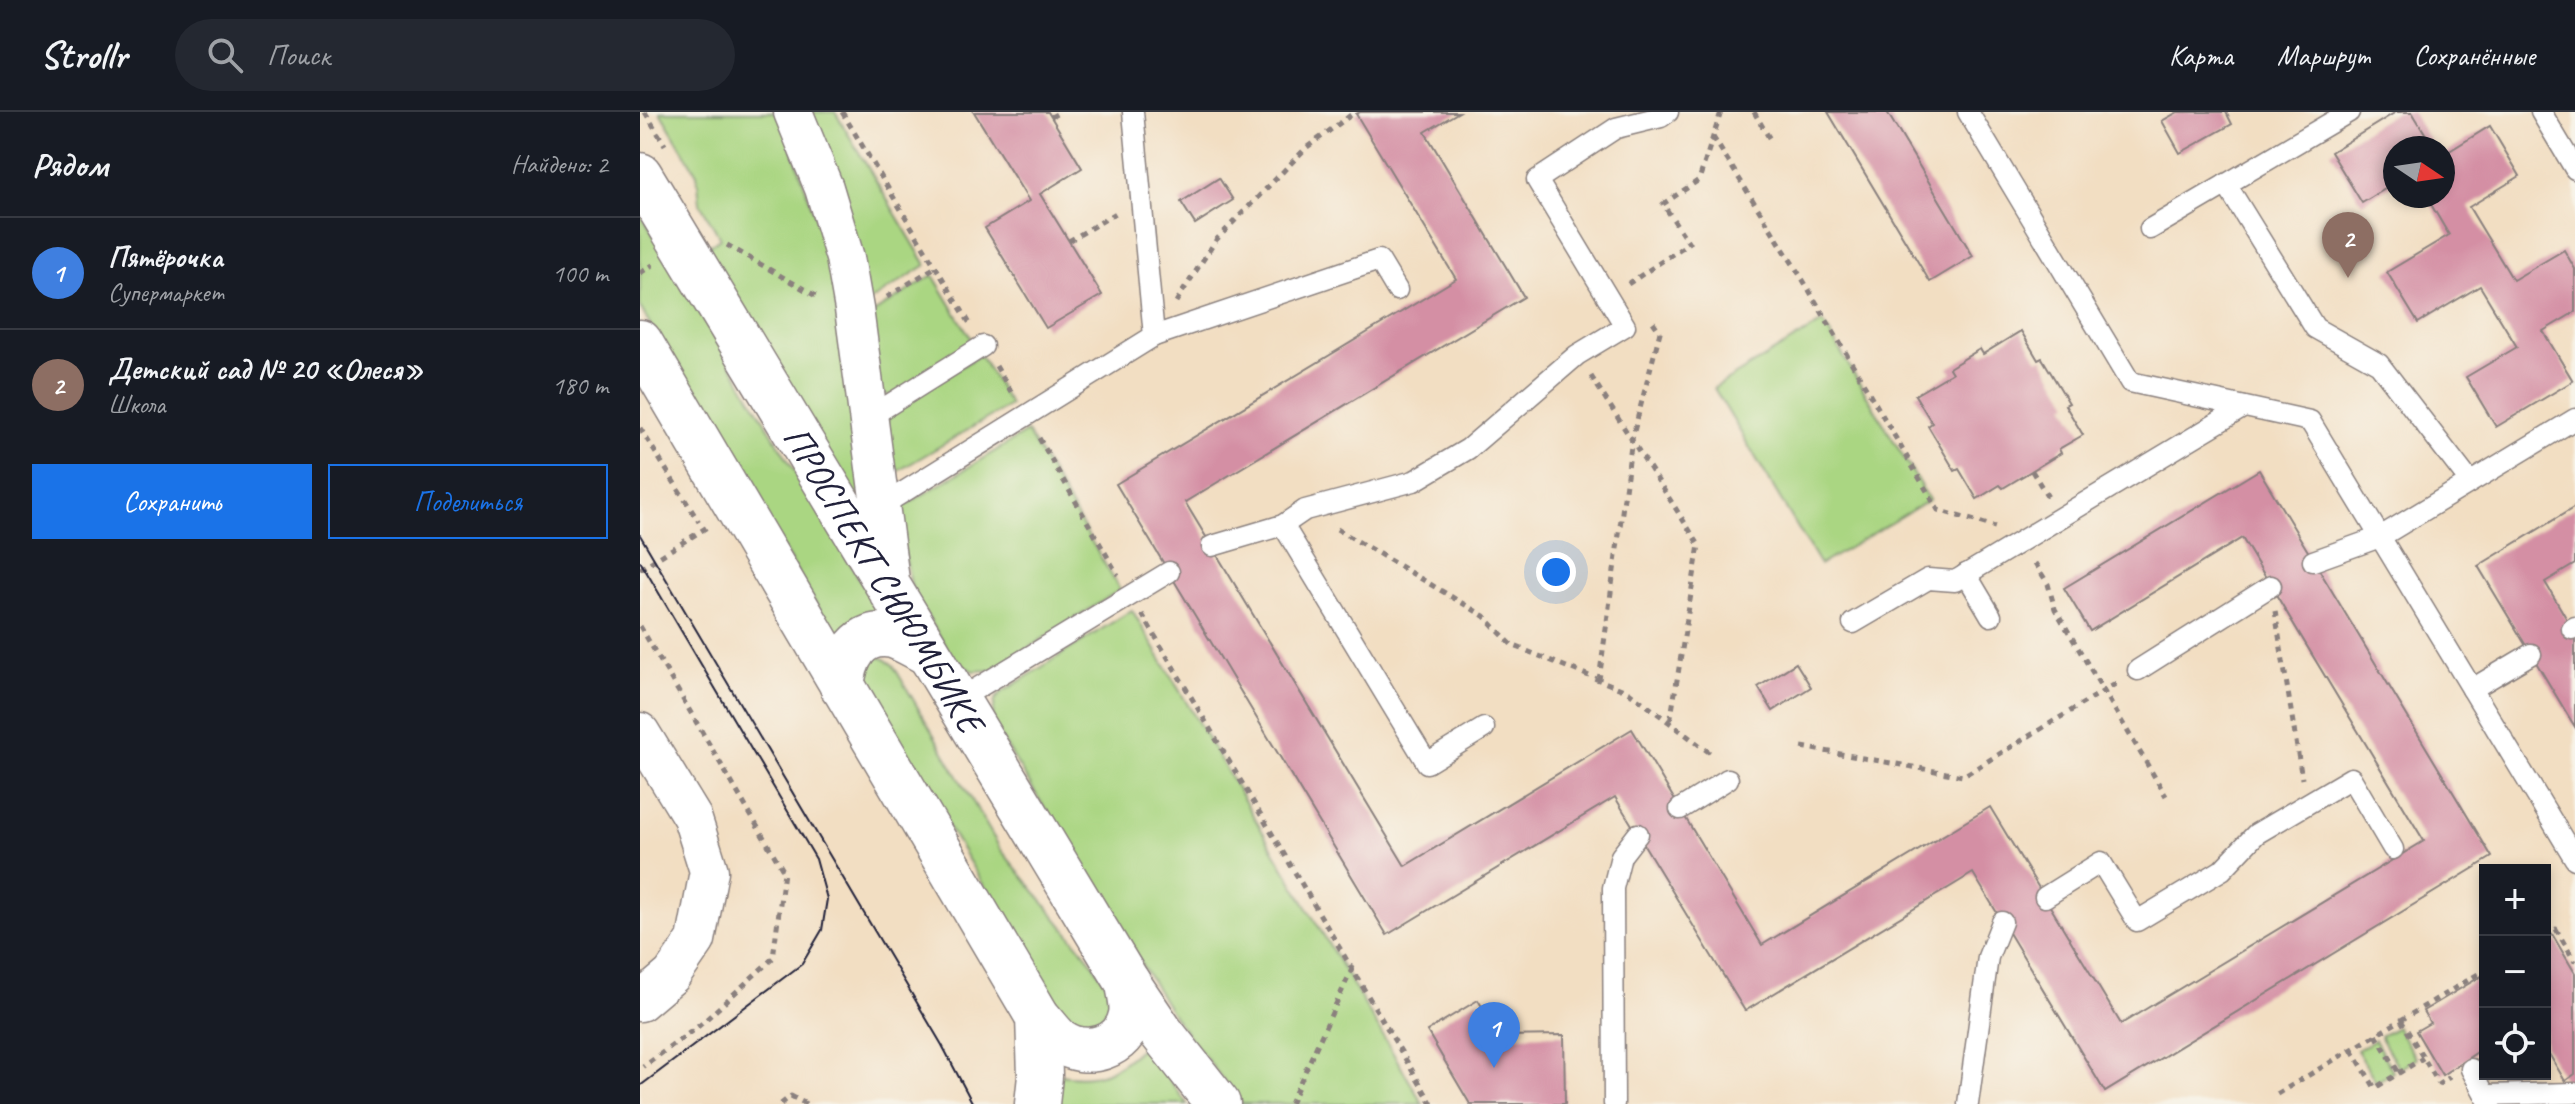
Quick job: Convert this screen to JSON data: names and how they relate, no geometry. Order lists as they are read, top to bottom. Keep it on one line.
{"streets":{"main road":["ПРОСПЕКТ СЮЮМБИКЕ"]},"north":"right","page":{"header":"Strollr","search":"Поиск","nav":["Карта","Маршрут","Сохранённые"],"heading":["Рядом","Найдено: 2"],"pins":["2","1"],"list":[{"mark":"1","name":"Пятёрочка","note":"Супермаркет","value":"100 m"},{"mark":"2","name":"Детский сад № 20 «Олеся»","note":"Школа","value":"180 m"}],"buttons":["Сохранить","Поделиться"],"map_buttons":["+","−"]}}
